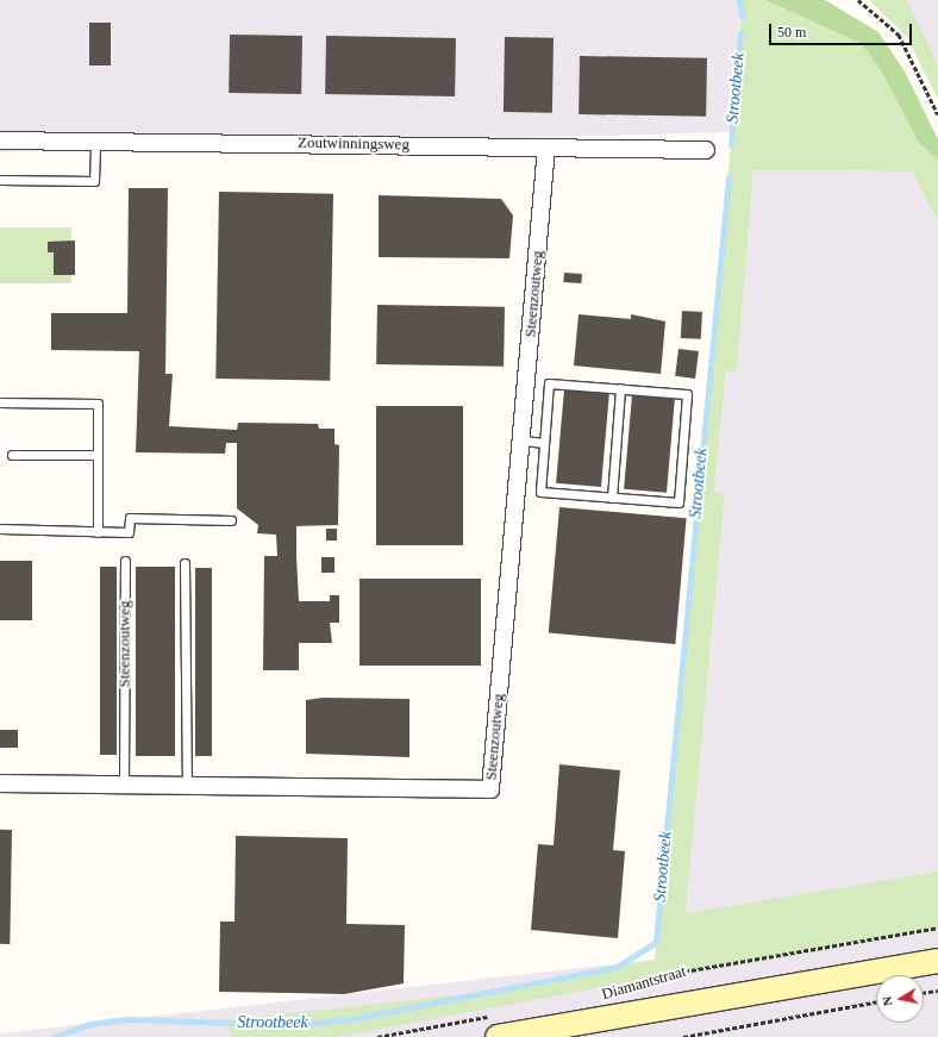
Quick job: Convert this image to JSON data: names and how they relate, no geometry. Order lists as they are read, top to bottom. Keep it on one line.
{"streets":{"main road":["Diamantstraat"],"street":["Zoutwinningsweg","Steenzoutweg"]},"crossings":[["Zoutwinningsweg","Steenzoutweg"]],"water":["Strootbeek"],"scale_bar":"50 m","north":"left"}
